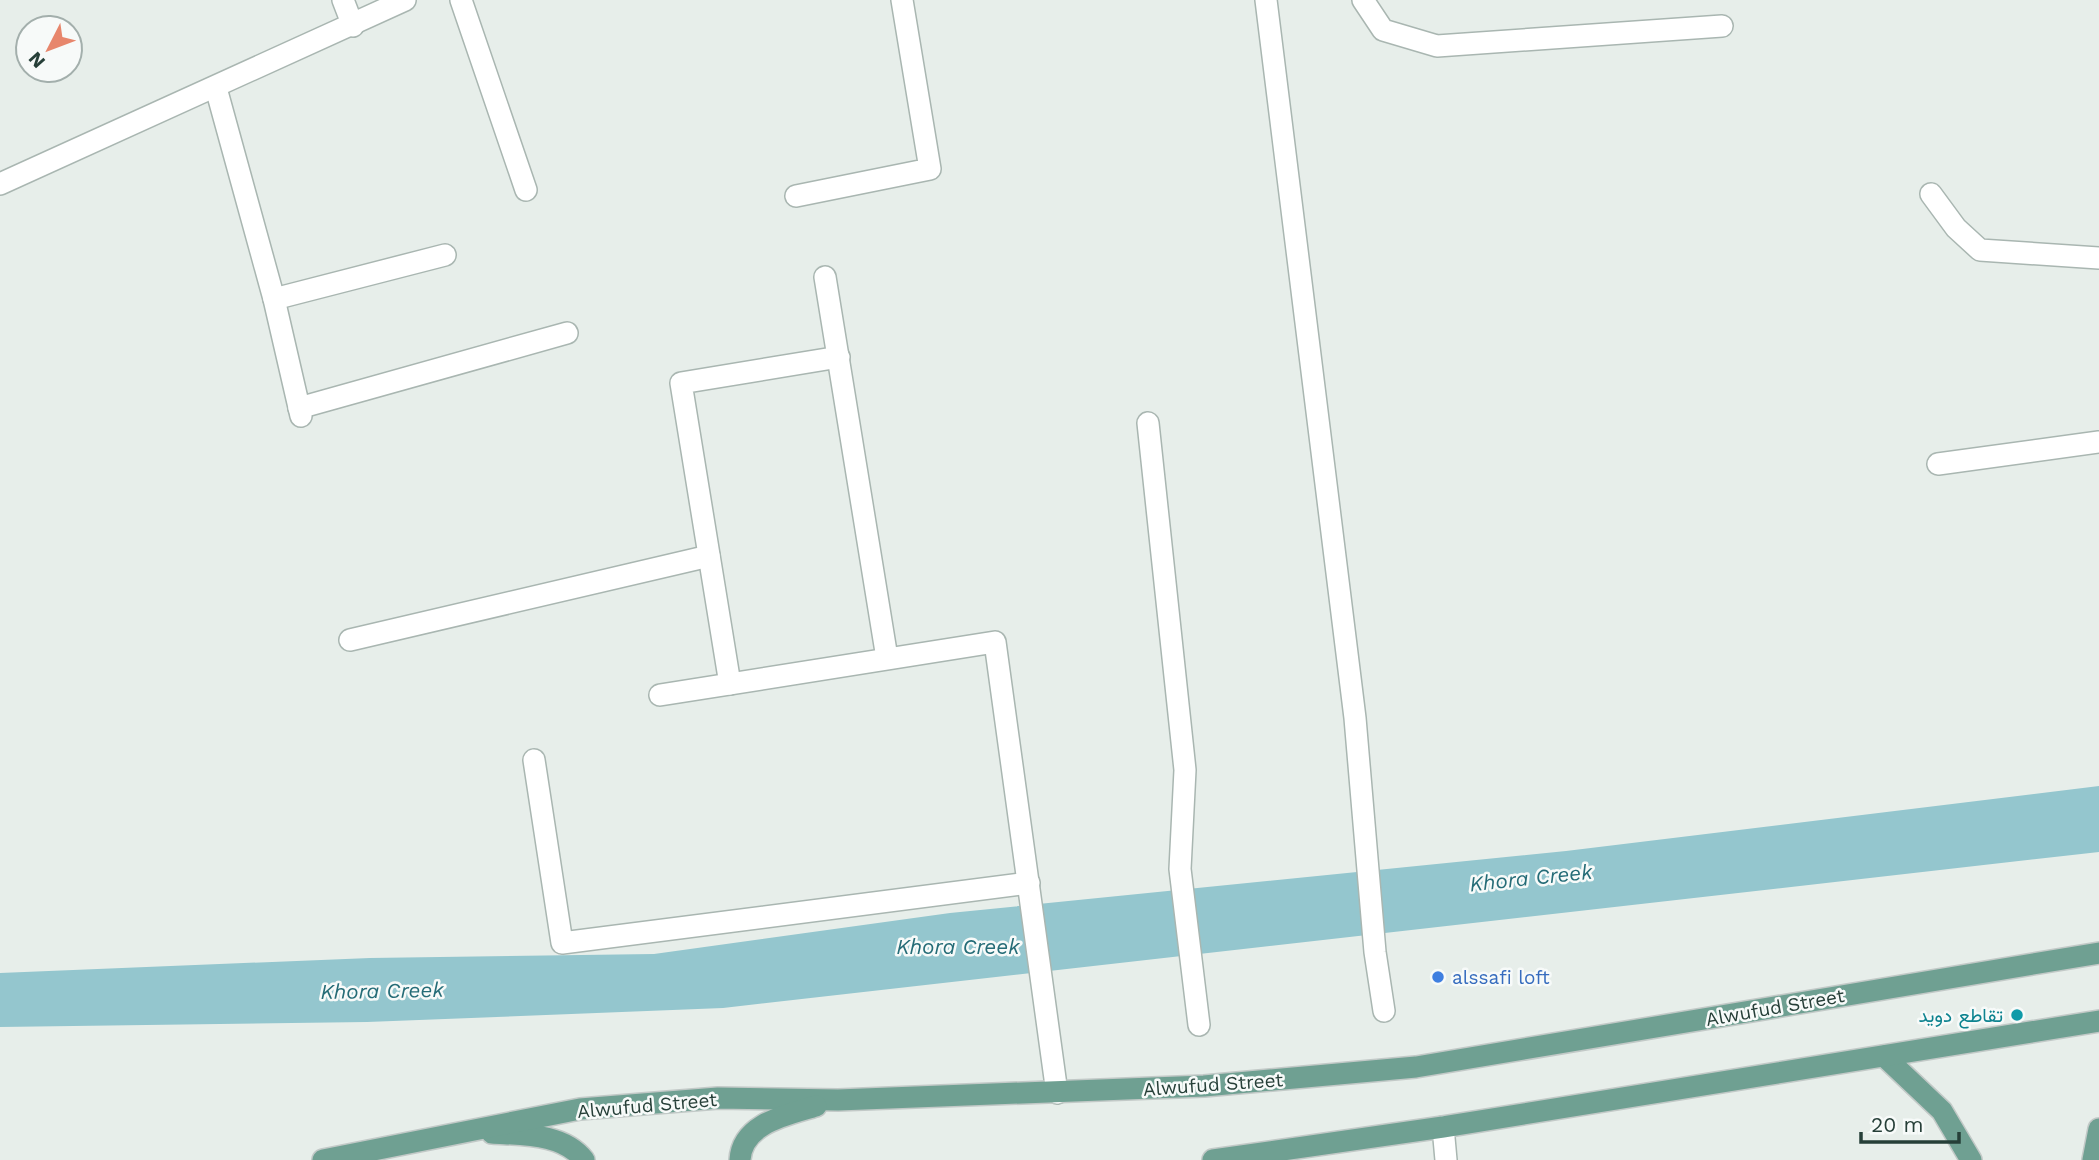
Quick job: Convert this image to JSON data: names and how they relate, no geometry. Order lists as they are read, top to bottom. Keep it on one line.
{"streets":{"main road":["Alwufud Street"]},"water":["Khora Creek"],"places":["alssafi loft","تقاطع دويد"],"scale_bar":"20 m","north":"bottom left"}
